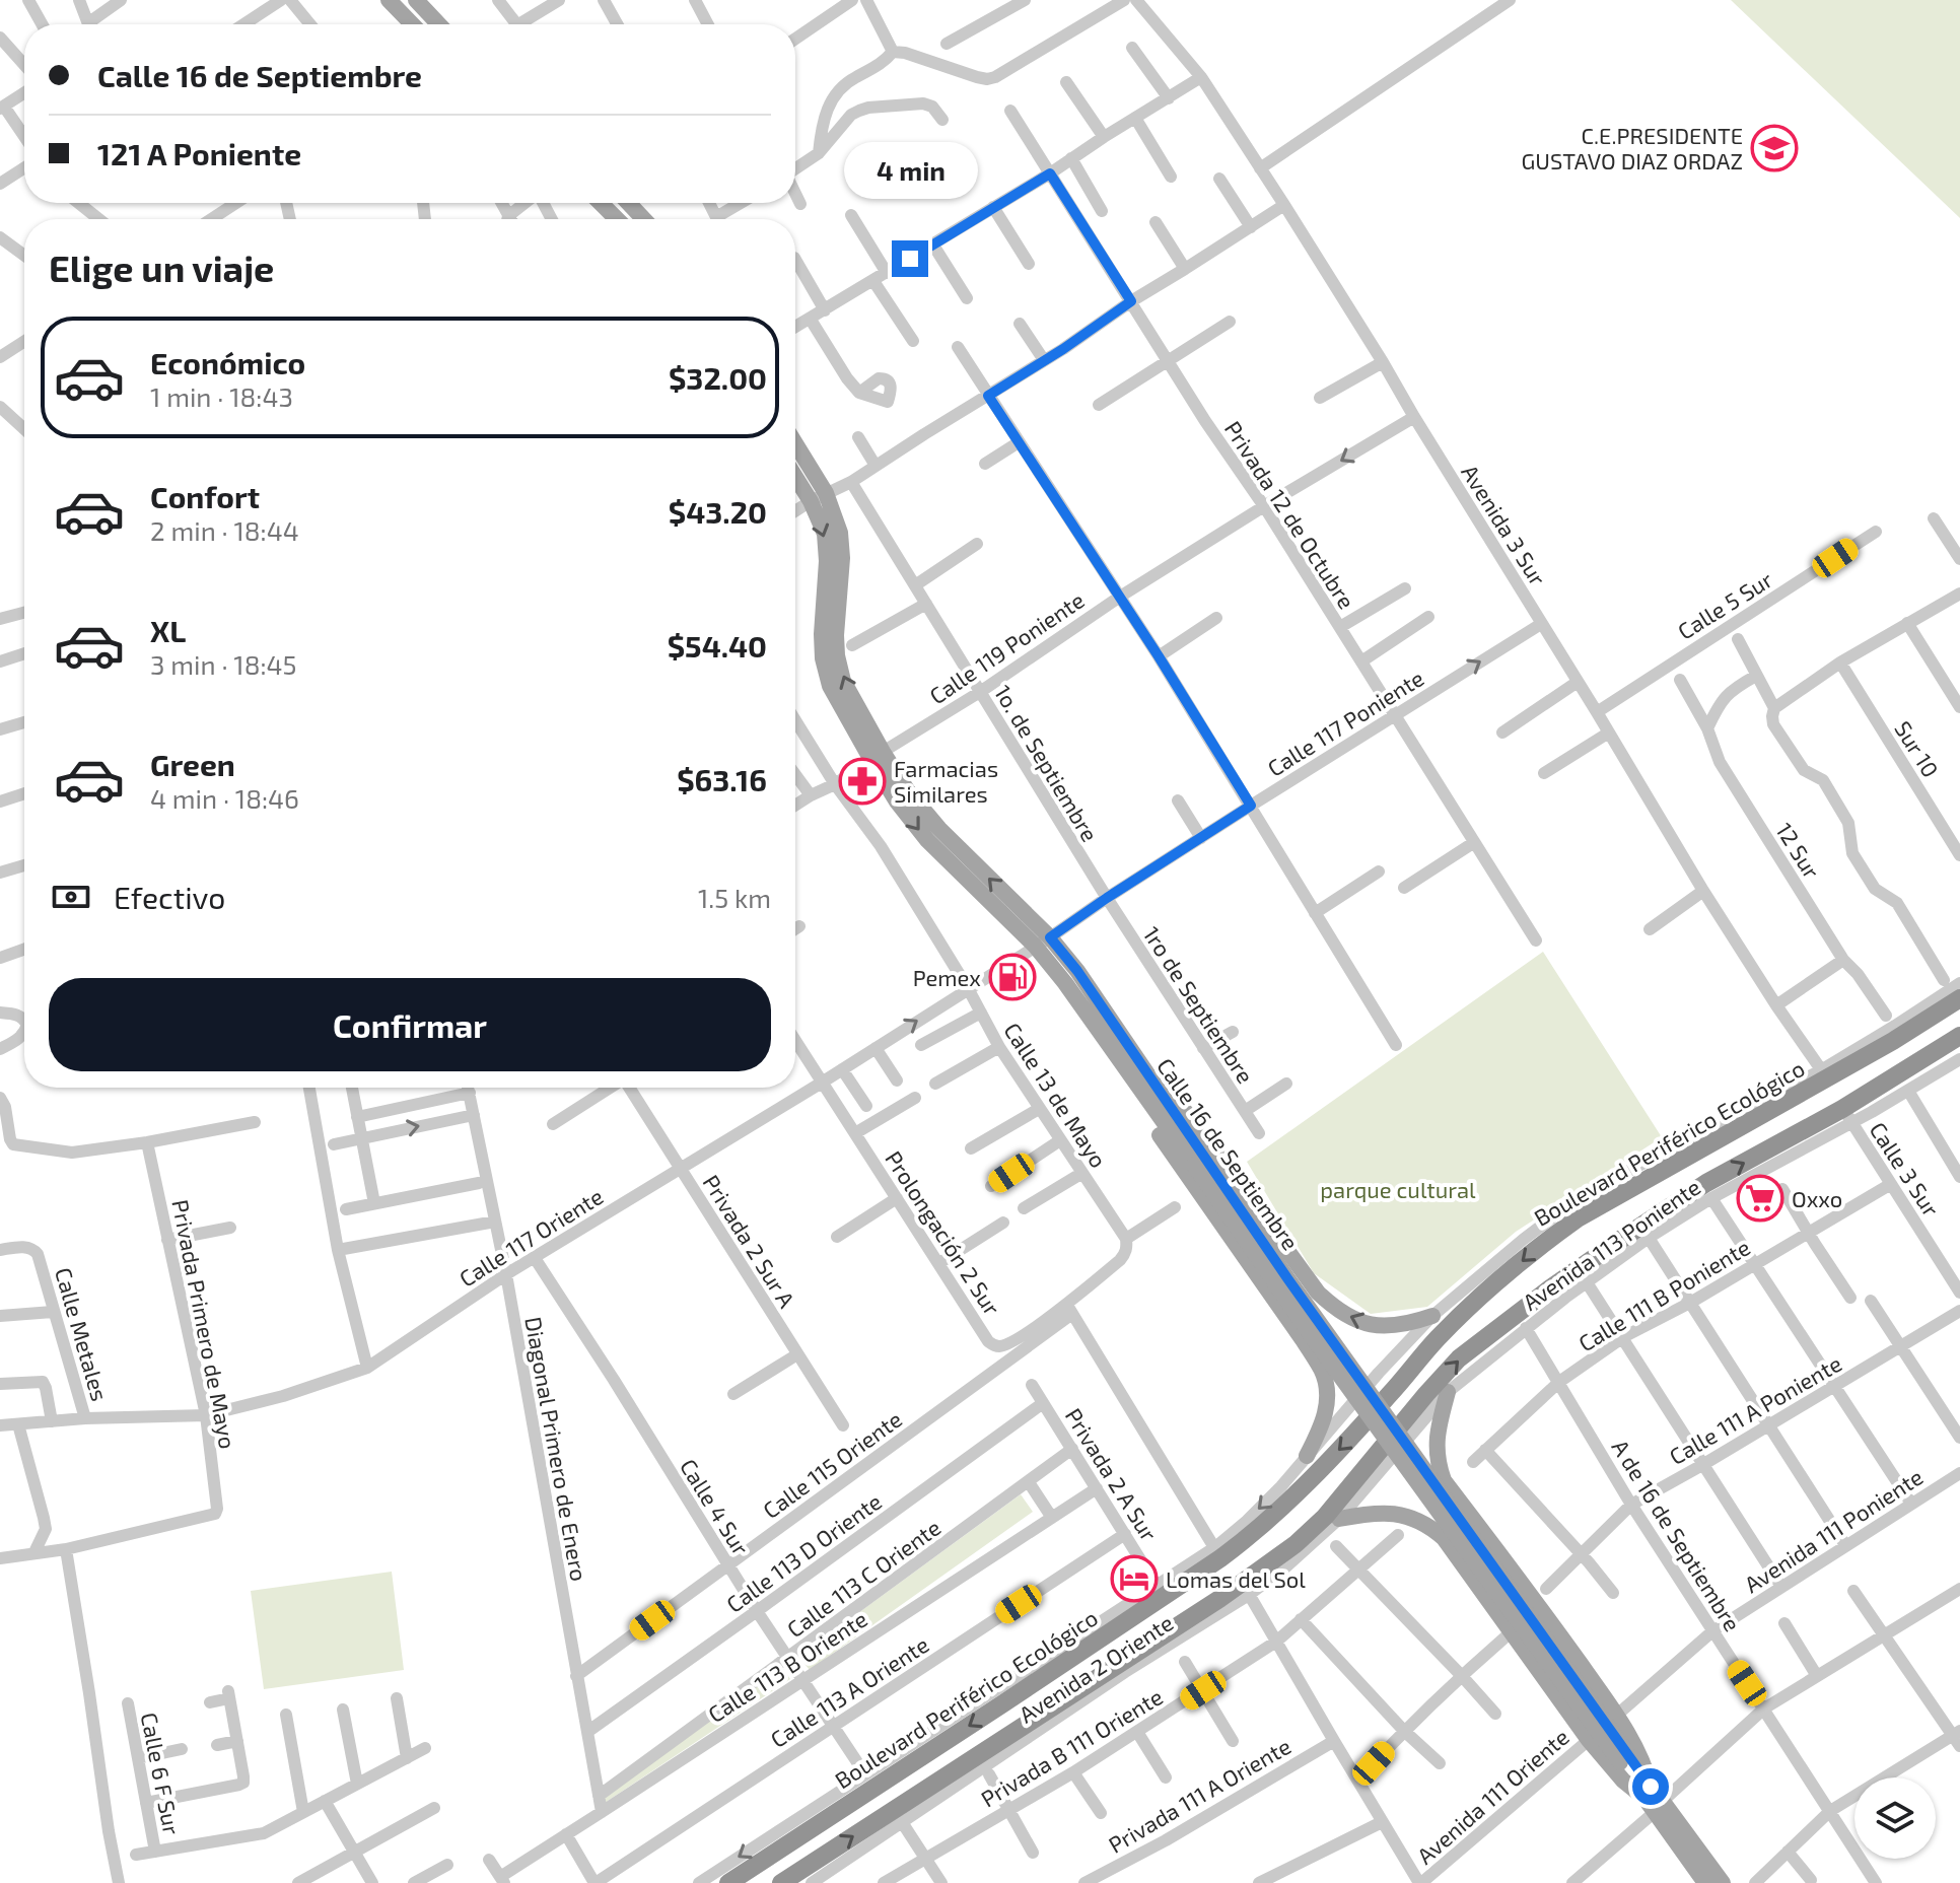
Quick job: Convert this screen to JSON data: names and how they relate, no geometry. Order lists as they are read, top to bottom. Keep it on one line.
{"streets":{"highway":["Boulevard Periférico Ecológico"],"main road":["Calle 16 de Septiembre"],"street":["Privada 12 de Octubre","Avenida 3 Sur","Calle 5 Sur","Calle 119 Poniente","Calle 117 Poniente","Sur 10","1o. de Septiembre","12 Sur","1ro de Septiembre","Calle 13 de Mayo","Calle 3 Sur","Prolongación 2 Sur","Calle 117 Oriente","Privada 2 Sur A","Avenida 113 Poniente","Calle 111 B Poniente","Privada Primero de Mayo","Calle Metales","Calle 111 A Poniente","Diagonal Primero de Enero","Calle 115 Oriente","Privada 2 A Sur","Calle 4 Sur","Avenida 111 Poniente","A de 16 de Septiembre","Calle 113 D Oriente","Calle 113 C Oriente","Calle 113 B Oriente","Avenida 2 Oriente","Calle 113 A Oriente","Privada B 111 Oriente","Calle 6 F Sur","Privada 111 A Oriente","Avenida 111 Oriente"]},"crossings":[["Privada 12 de Octubre","Calle 119 Poniente"],["Privada 12 de Octubre","Calle 117 Poniente"],["Avenida 3 Sur","Calle 5 Sur"],["Avenida 3 Sur","Calle 119 Poniente"],["Avenida 3 Sur","Calle 117 Poniente"],["Avenida 3 Sur","Boulevard Periférico Ecológico"],["Calle 119 Poniente","1o. de Septiembre"],["Calle 119 Poniente","Calle 13 de Mayo"],["Calle 119 Poniente","Calle 16 de Septiembre"],["Calle 117 Poniente","1o. de Septiembre"],["Calle 117 Poniente","1ro de Septiembre"],["Calle 117 Poniente","Calle 16 de Septiembre"],["Calle 117 Poniente","Calle 117 Oriente"],["1o. de Septiembre","1ro de Septiembre"],["Calle 13 de Mayo","Calle 117 Oriente"],["Calle 13 de Mayo","Calle 115 Oriente"],["Boulevard Periférico Ecológico","Privada 2 A Sur"],["Boulevard Periférico Ecológico","Calle 4 Sur"],["Calle 16 de Septiembre","Calle 117 Oriente"],["Calle 3 Sur","Avenida 113 Poniente"],["Calle 3 Sur","Calle 111 B Poniente"],["Prolongación 2 Sur","Calle 117 Oriente"],["Prolongación 2 Sur","Calle 115 Oriente"],["Calle 117 Oriente","Privada 2 Sur A"],["Calle 117 Oriente","Privada Primero de Mayo"],["Calle 117 Oriente","Calle Metales"],["Calle 117 Oriente","Diagonal Primero de Enero"],["Calle 117 Oriente","Calle 4 Sur"],["Avenida 113 Poniente","A de 16 de Septiembre"],["Avenida 113 Poniente","Avenida 2 Oriente"],["Calle 111 B Poniente","A de 16 de Septiembre"],["Calle 111 A Poniente","A de 16 de Septiembre"],["Diagonal Primero de Enero","Calle 115 Oriente"],["Diagonal Primero de Enero","Calle 113 D Oriente"],["Diagonal Primero de Enero","Calle 113 C Oriente"],["Diagonal Primero de Enero","Calle 113 B Oriente"],["Calle 115 Oriente","Calle 4 Sur"],["Privada 2 A Sur","Calle 113 D Oriente"],["Privada 2 A Sur","Calle 113 C Oriente"],["Privada 2 A Sur","Calle 113 B Oriente"],["Privada 2 A Sur","Calle 113 A Oriente"],["Calle 4 Sur","Calle 113 D Oriente"],["Calle 4 Sur","Calle 113 C Oriente"],["Calle 4 Sur","Calle 113 B Oriente"],["Calle 4 Sur","Calle 113 A Oriente"],["Avenida 111 Poniente","A de 16 de Septiembre"]],"parks":["parque cultural"],"places":{"school or university":["C.E.PRESIDENTE GUSTAVO DIAZ ORDAZ"],"pharmacy":["Farmacias Similares"],"fuel station":["Pemex"],"supermarket":["Oxxo"],"hotel":["Lomas del Sol"]},"page":{"banner":["Calle 16 de Septiembre","121 A Poniente"],"bubble":"4 min","heading":"Elige un viaje","list":[{"name":"Económico","note":"1 min · 18:43","value":"$32.00"},{"name":"Confort","note":"2 min · 18:44","value":"$43.20"},{"name":"XL","note":"3 min · 18:45","value":"$54.40"},{"name":"Green","note":"4 min · 18:46","value":"$63.16"}],"pay":["Efectivo","1.5 km"],"buttons":"Confirmar"}}
